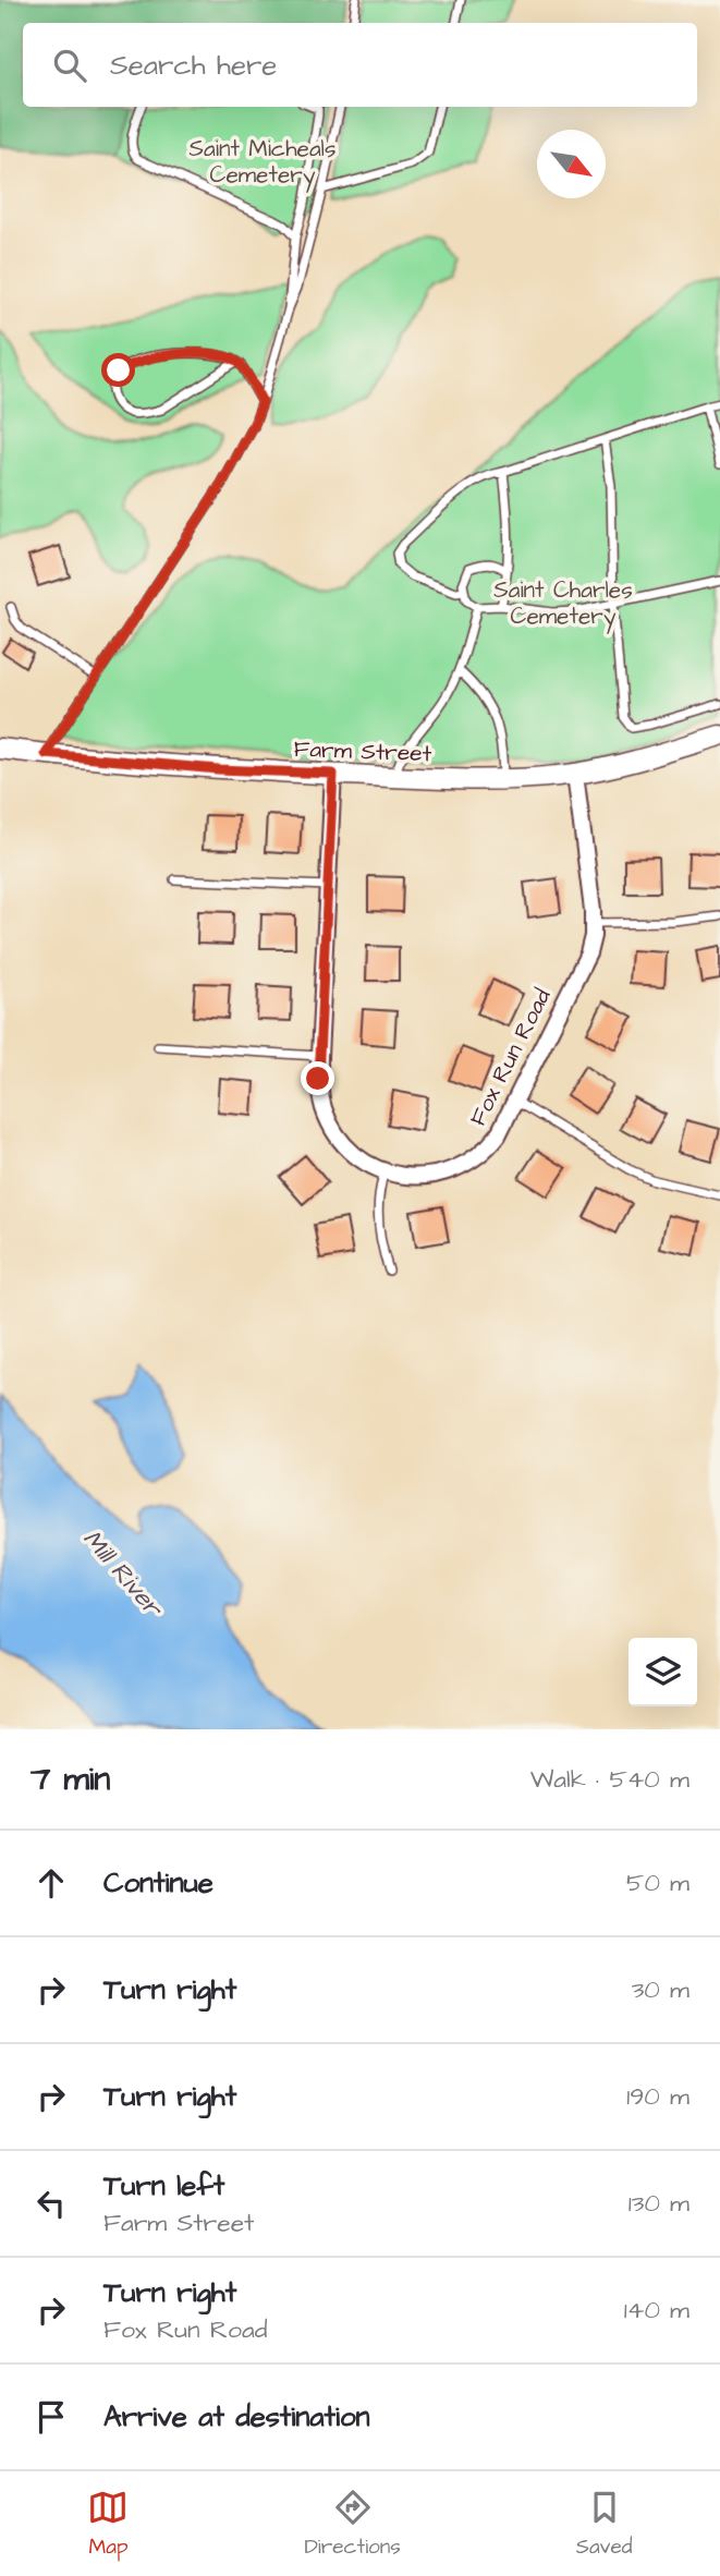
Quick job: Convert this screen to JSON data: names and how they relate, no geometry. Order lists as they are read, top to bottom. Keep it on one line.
{"streets":{"street":["Farm Street","Fox Run Road"]},"crossings":[["Farm Street","Fox Run Road"]],"water":["Mill River"],"parks":["Saint Micheals Cemetery","Saint Charles Cemetery"],"north":"bottom right","page":{"search":"Search here","heading":["7 min","Walk · 540 m"],"list":[["Continue","50 m"],["Turn right","30 m"],["Turn right","190 m"],["Turn left","Farm Street","130 m"],["Turn right","Fox Run Road","140 m"],"Arrive at destination"],"nav":["Map","Directions","Saved"]}}
